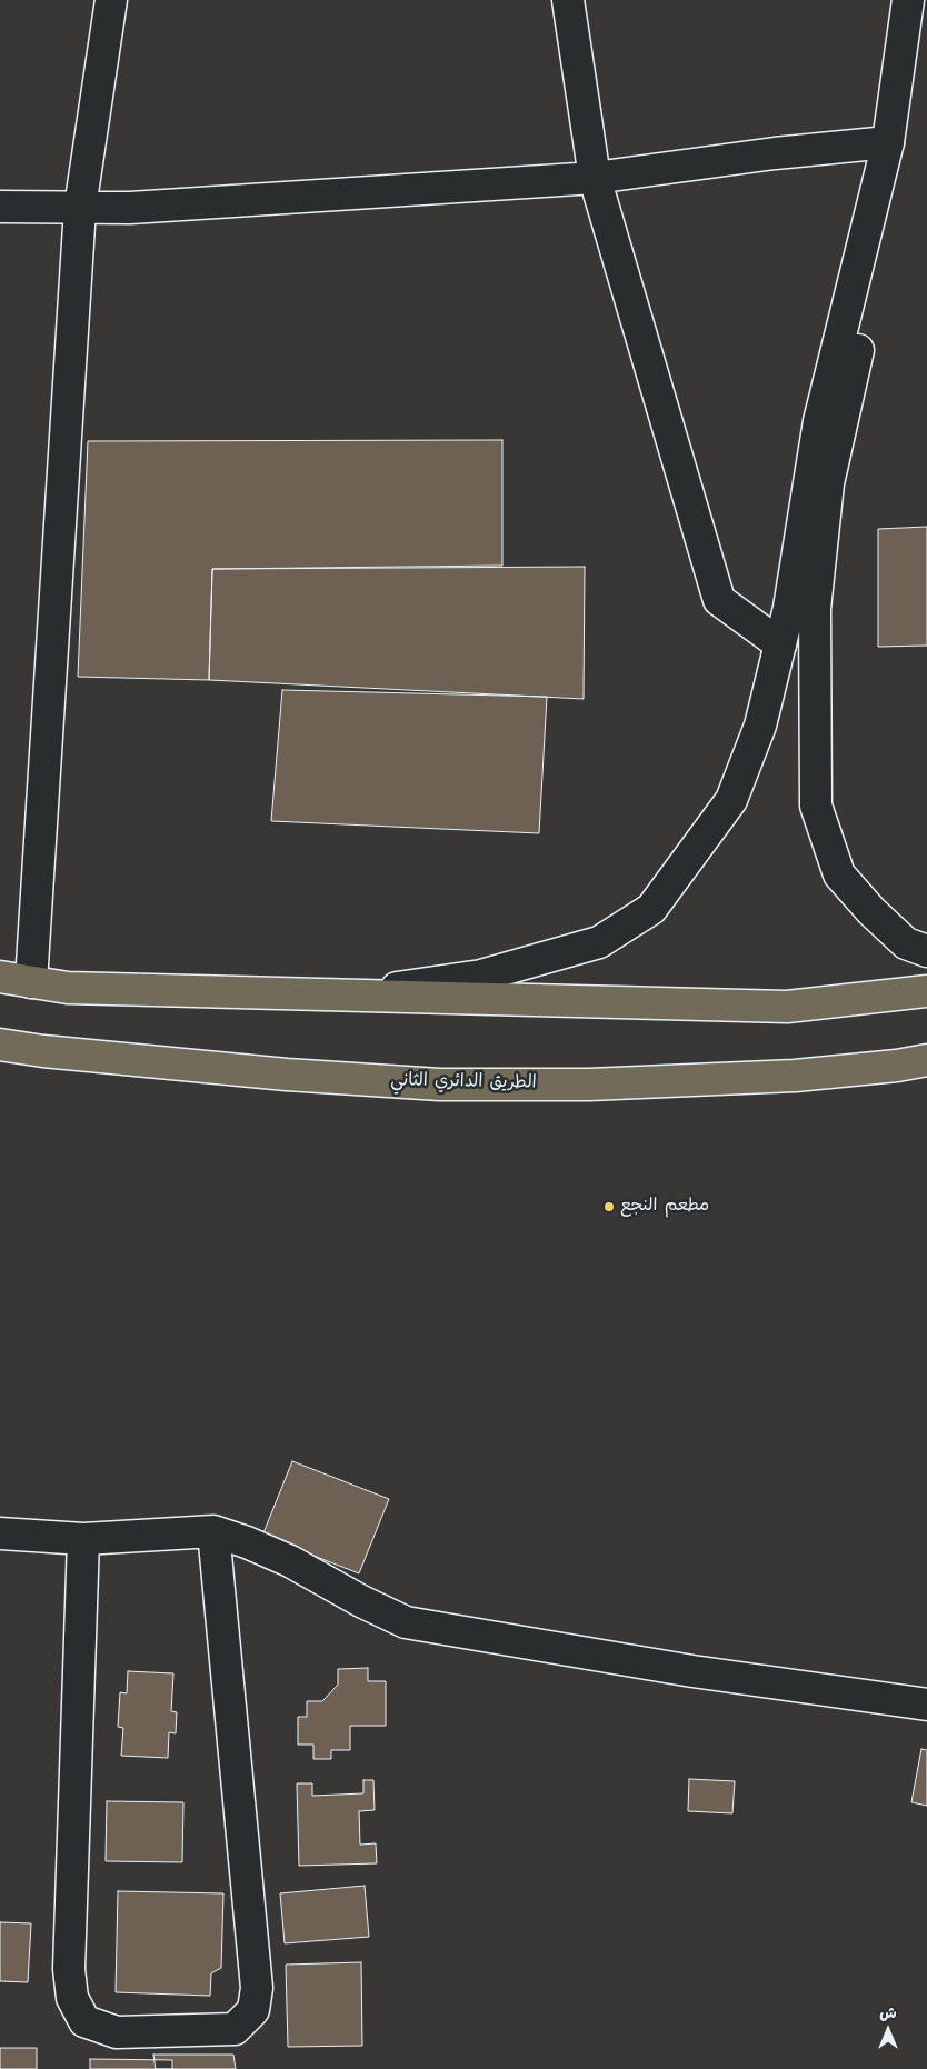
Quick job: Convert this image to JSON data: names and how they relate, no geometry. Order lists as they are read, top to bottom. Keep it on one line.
{"streets":{"highway":["الطريق الدائري الثاني"]},"places":["مطعم النجع"],"north":"top"}
